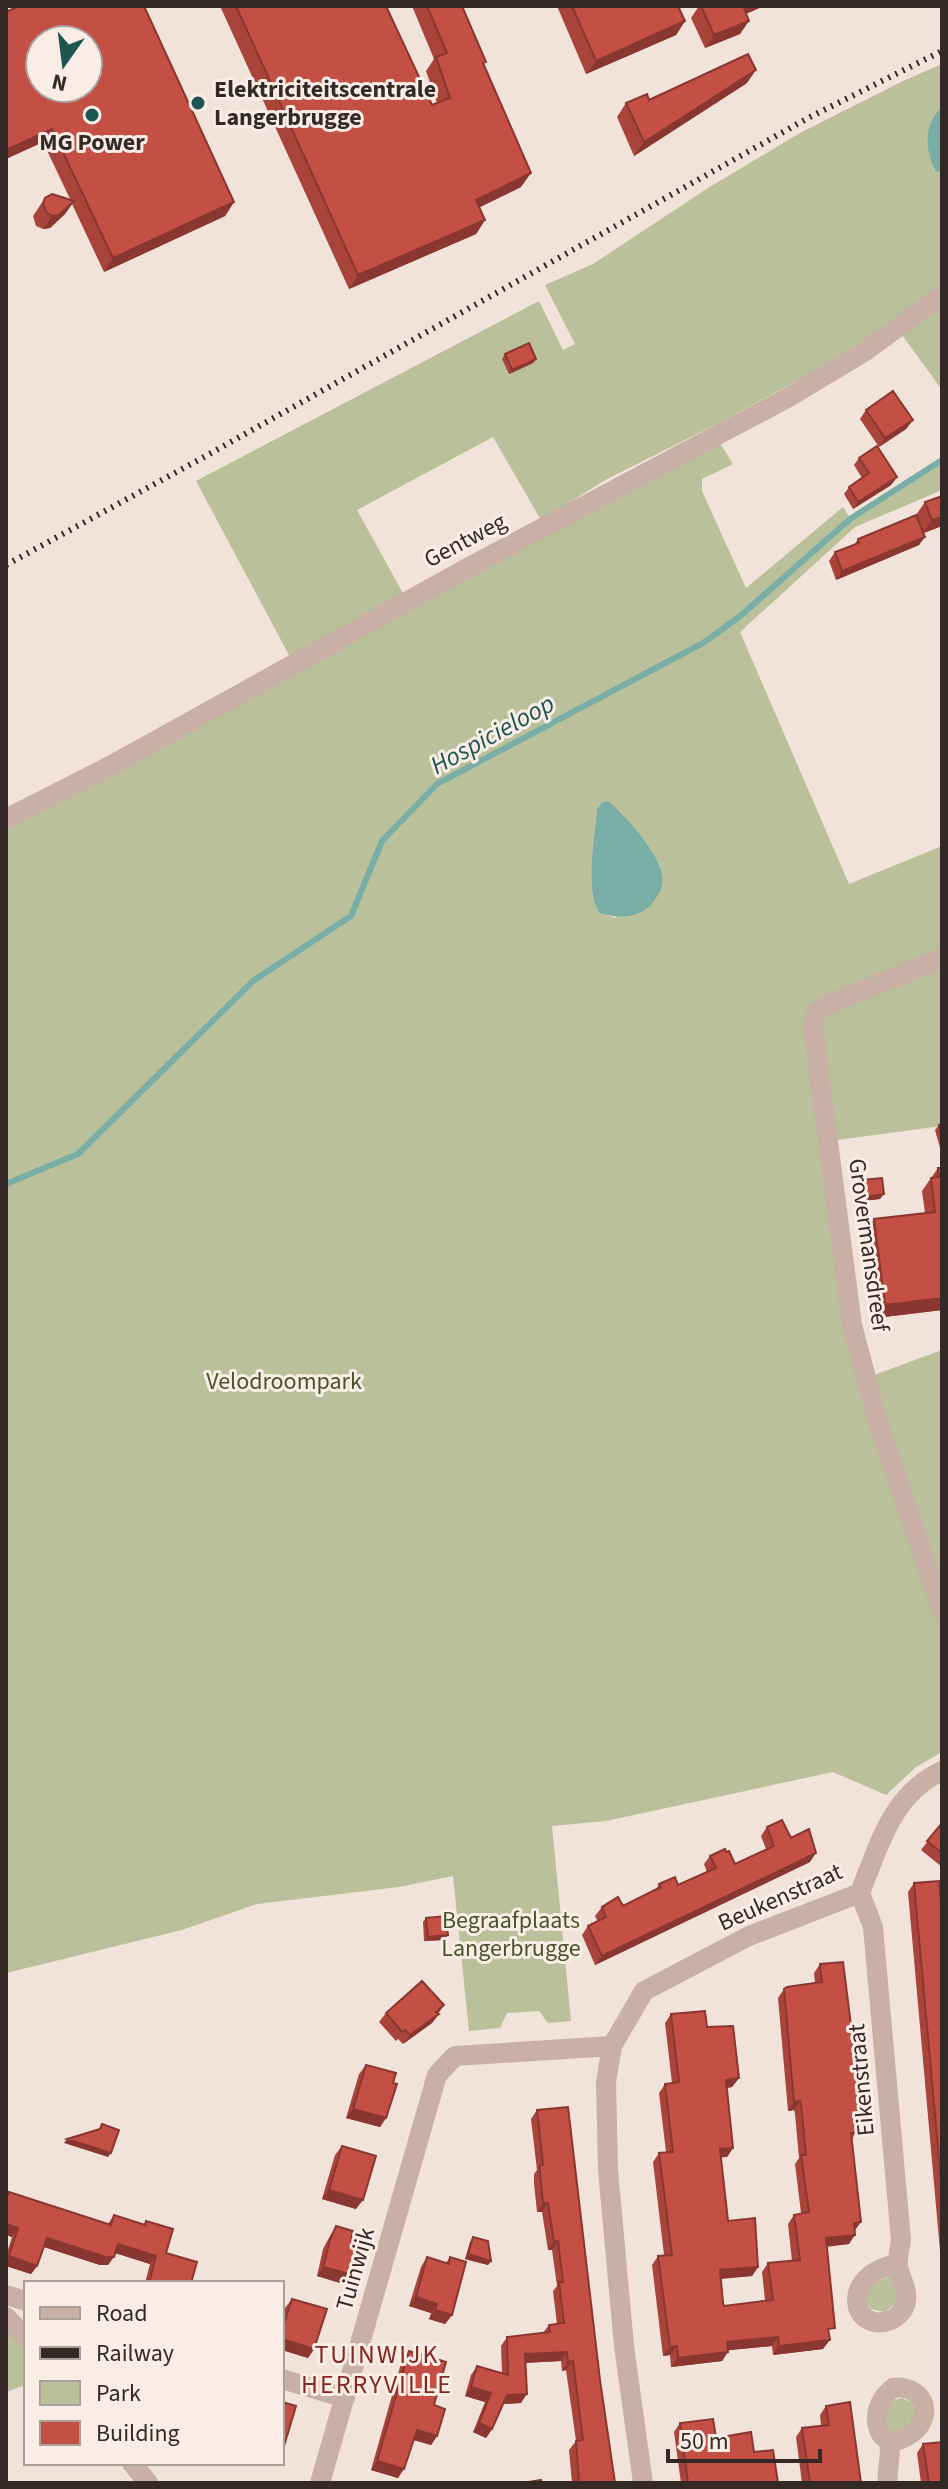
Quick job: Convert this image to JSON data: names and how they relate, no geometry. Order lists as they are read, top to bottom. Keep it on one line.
{"streets":{"street":["Gentweg","Grovermansdreef","Beukenstraat","Eikenstraat","Tuinwijk"]},"crossings":[["Beukenstraat","Eikenstraat"],["Beukenstraat","Tuinwijk"]],"districts":["TUINWIJK HERRYVILLE"],"water":["Hospicieloop"],"parks":["Velodroompark","Begraafplaats Langerbrugge"],"places":["Elektriciteitscentrale Langerbrugge","MG Power"],"legend":["Road","Railway","Park","Building"],"scale_bar":"50 m","north":"bottom"}
